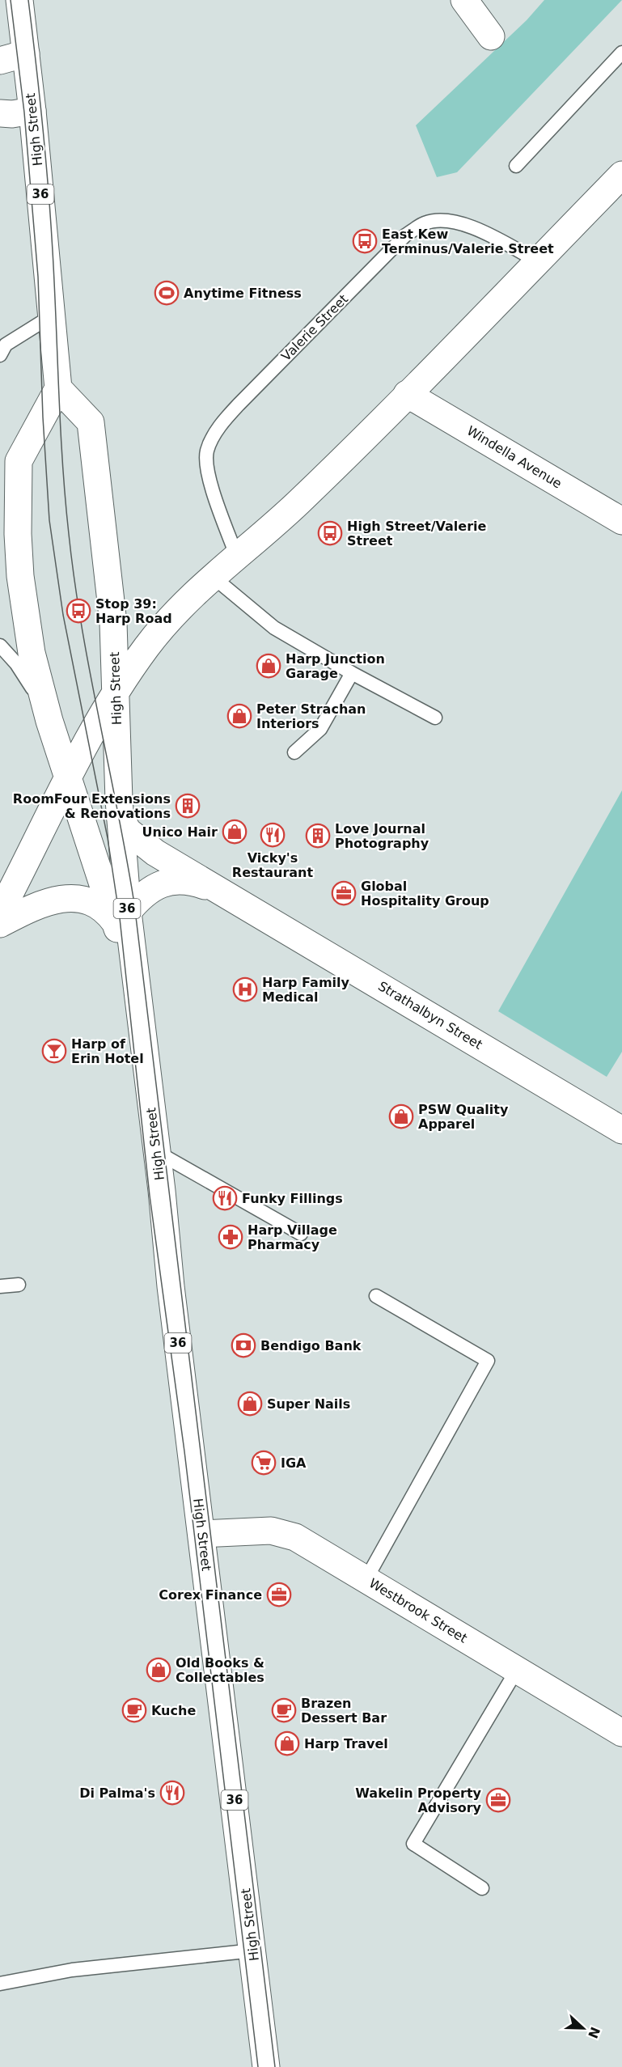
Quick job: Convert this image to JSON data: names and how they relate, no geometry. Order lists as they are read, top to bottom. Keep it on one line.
{"streets":{"main road":["High Street","36","Windella Avenue","Strathalbyn Street","Westbrook Street"],"lane":["Valerie Street"]},"crossings":[["High Street","Strathalbyn Street"],["High Street","Westbrook Street"]],"places":{"bus stop":["East Kew Terminus/Valerie Street","High Street/Valerie Street","Stop 39: Harp Road"],"sports":["Anytime Fitness"],"shop":["Harp Junction Garage","Peter Strachan Interiors","Unico Hair","PSW Quality Apparel","Super Nails","Old Books & Collectables","Harp Travel"],"building":["RoomFour Extensions & Renovations","Love Journal Photography"],"restaurant":["Vicky's Restaurant","Funky Fillings","Di Palma's"],"office":["Global Hospitality Group","Corex Finance","Wakelin Property Advisory"],"hospital":["Harp Family Medical"],"bar":["Harp of Erin Hotel"],"pharmacy":["Harp Village Pharmacy"],"bank":["Bendigo Bank"],"supermarket":["IGA"],"cafe":["Kuche","Brazen Dessert Bar"]},"north":"right"}
